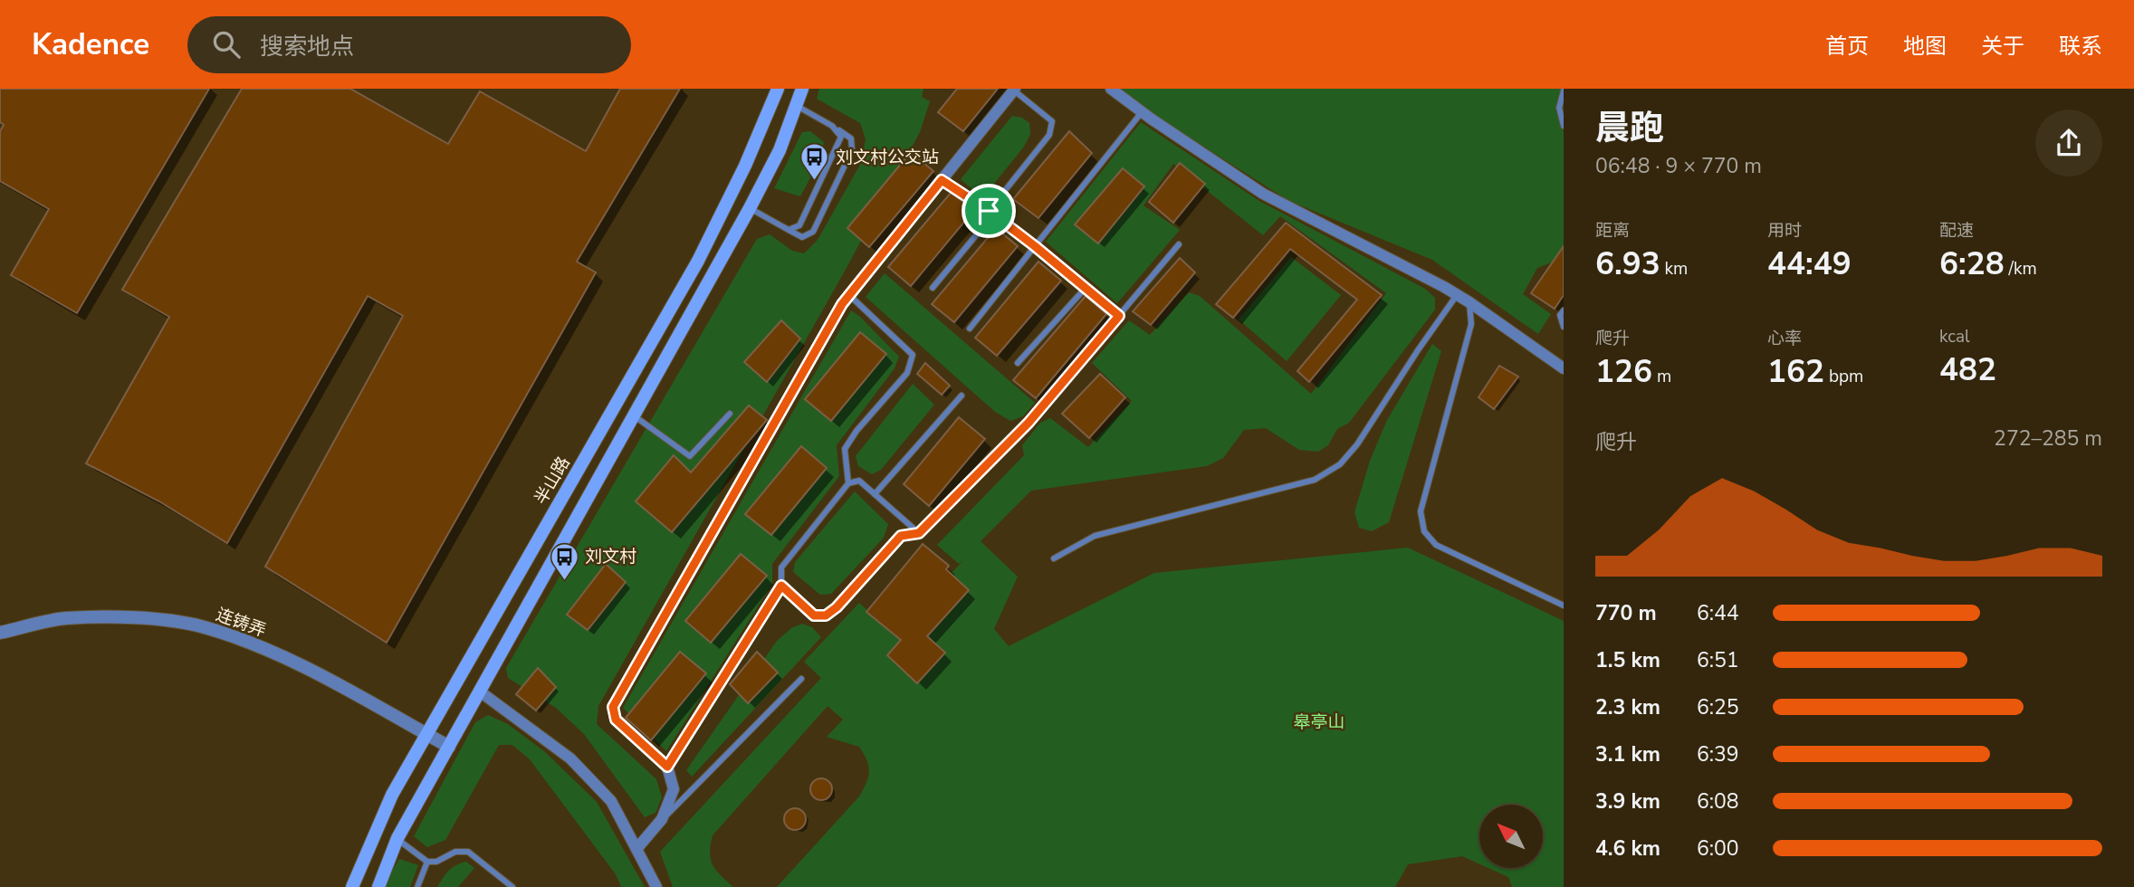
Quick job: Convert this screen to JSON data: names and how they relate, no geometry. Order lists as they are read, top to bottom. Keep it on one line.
{"streets":{"main road":["半山路"],"street":["连铸弄"]},"crossings":[["半山路","连铸弄"]],"parks":["皋亭山"],"places":{"bus stop":["刘文村公交站","刘文村"]},"north":"top left","page":{"header":"Kadence","search":"搜索地点","nav":["首页","地图","关于","联系"],"heading":["晨跑","06:48 · 9 × 770 m"],"stats":[["距离","6.93 km"],["用时","44:49"],["配速","6:28 /km"],["爬升","126 m"],["心率","162 bpm"],["kcal","482"]],"chart":["爬升","272–285 m"],"list":[{"name":"770 m","note":"6:44"},{"name":"1.5 km","note":"6:51"},{"name":"2.3 km","note":"6:25"},{"name":"3.1 km","note":"6:39"},{"name":"3.9 km","note":"6:08"},{"name":"4.6 km","note":"6:00"}]}}
